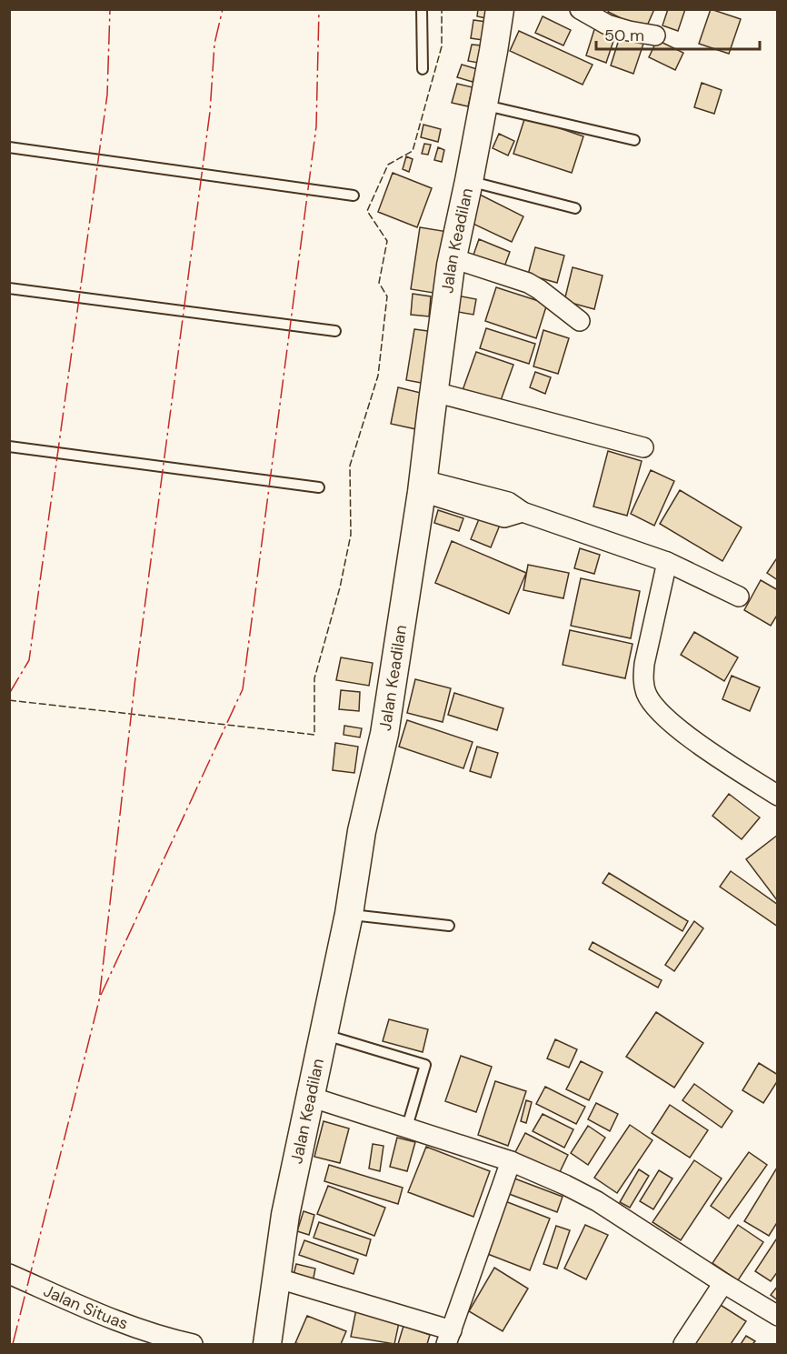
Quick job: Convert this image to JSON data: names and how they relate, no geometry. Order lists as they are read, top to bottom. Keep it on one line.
{"streets":{"main road":["Jalan Keadilan"],"street":["Jalan Situas"]},"scale_bar":"50 m"}
